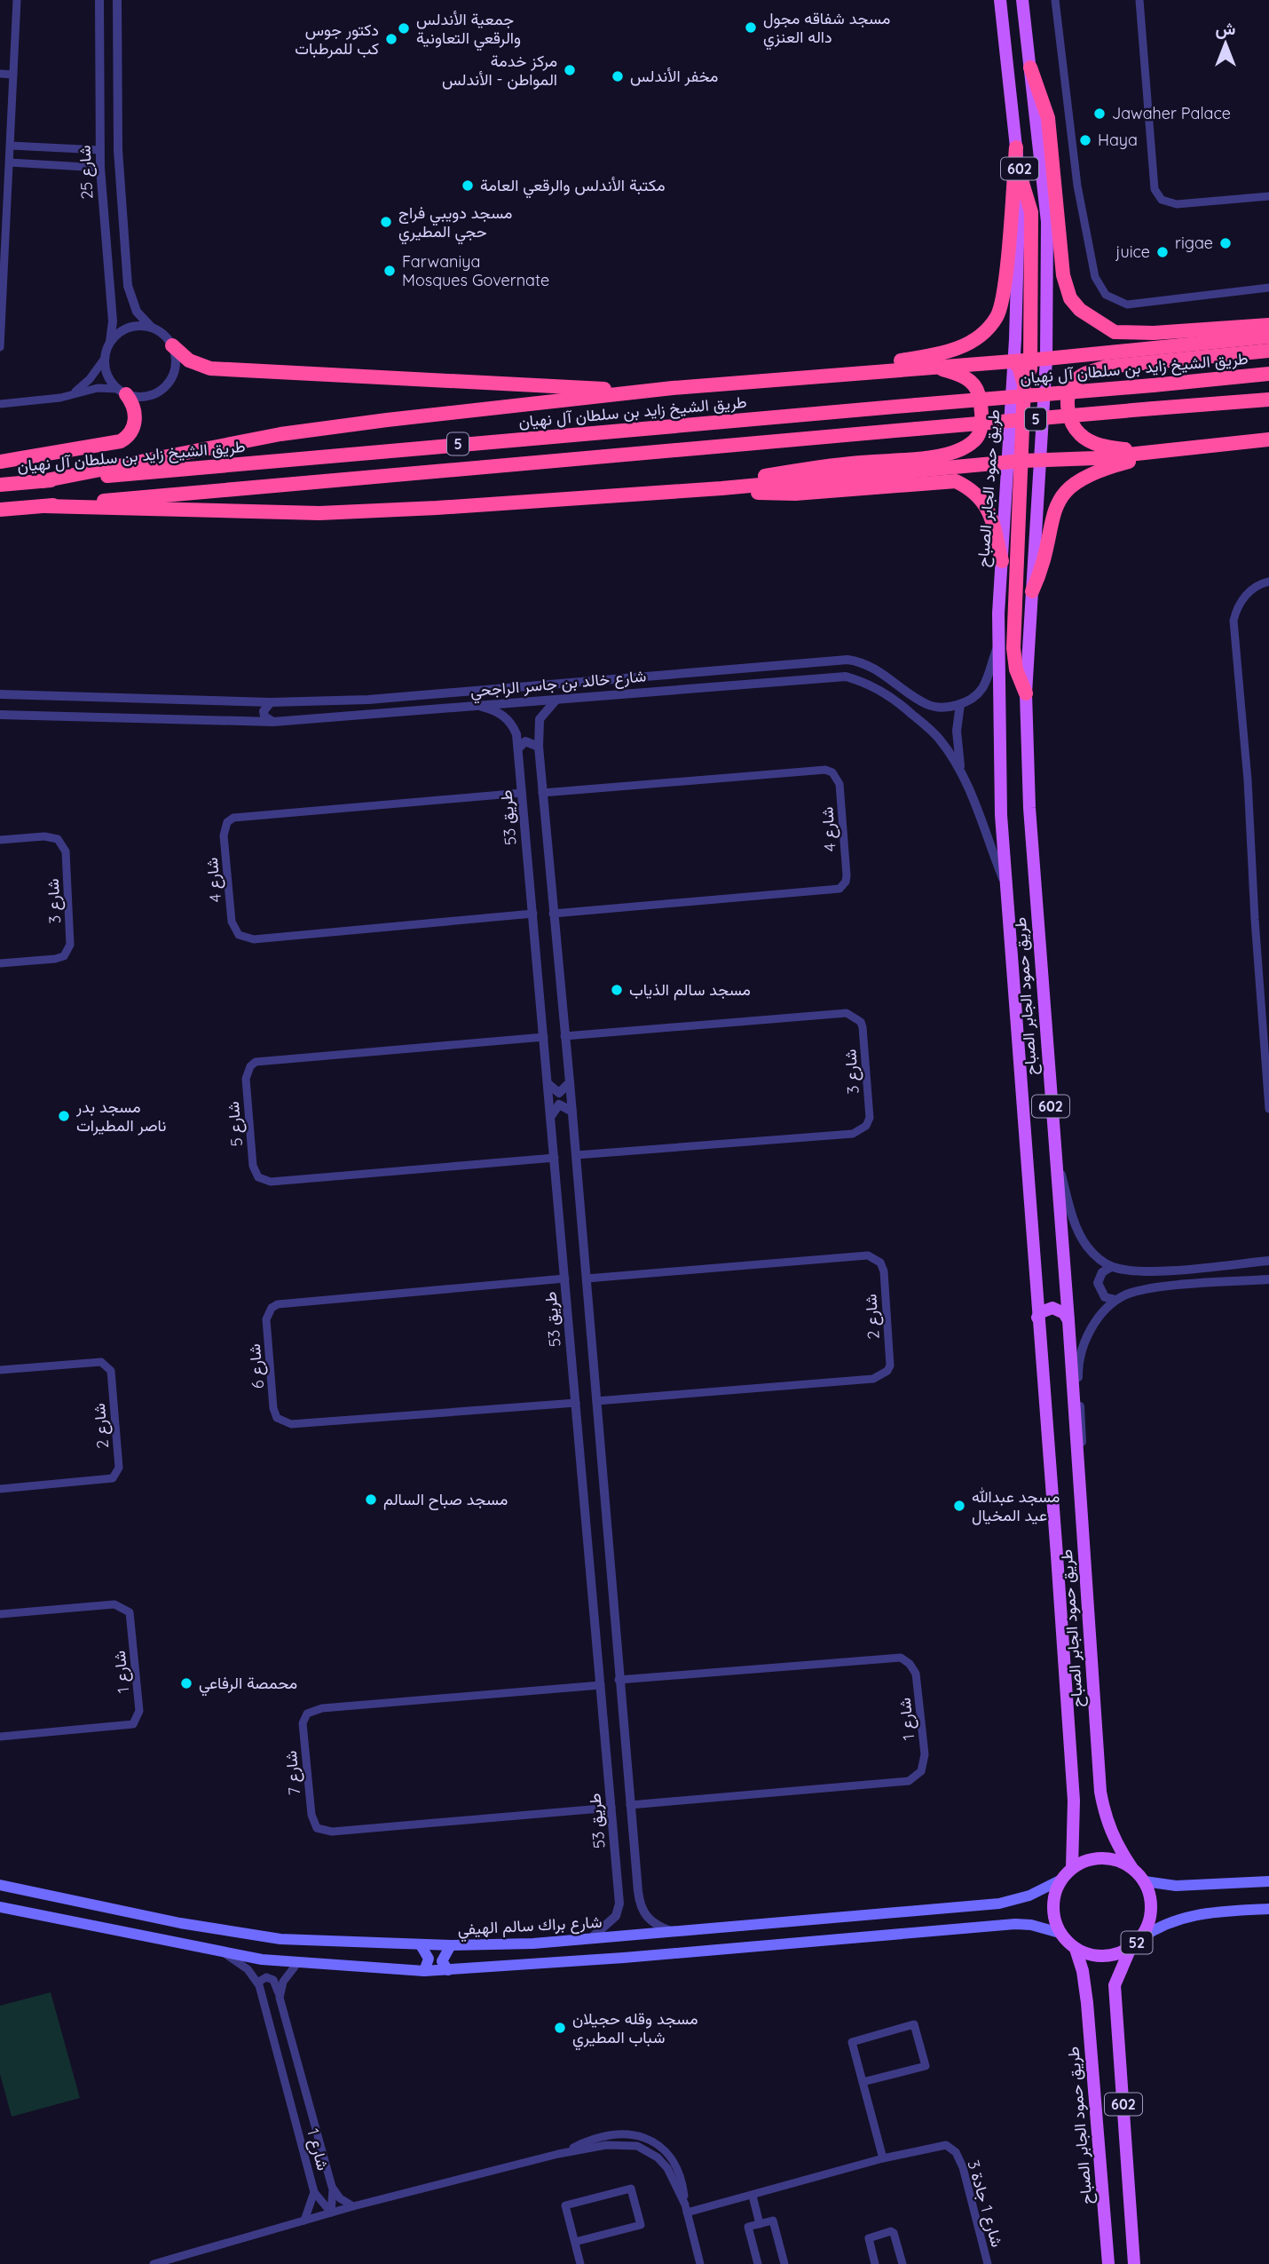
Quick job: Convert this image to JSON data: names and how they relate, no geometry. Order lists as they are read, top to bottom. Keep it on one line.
{"streets":{"highway":["طريق الشيخ زايد بن سلطان آل نهيان","5"],"main road":["602","طريق حمود الجابر الصباح","شارع براك سالم الهيفي","52"],"street":["شارع 25","شارع خالد بن جاسر الراجحي","طريق 53","شارع 4","شارع 3","شارع 5","شارع 2","شارع 6","شارع 1","شارع 7","شارع 1 جادة 3"]},"crossings":[["602","طريق حمود الجابر الصباح"],["602","شارع براك سالم الهيفي"],["602","52"],["طريق حمود الجابر الصباح","شارع خالد بن جاسر الراجحي"],["طريق حمود الجابر الصباح","شارع براك سالم الهيفي"],["طريق حمود الجابر الصباح","52"],["شارع خالد بن جاسر الراجحي","طريق 53"],["طريق 53","شارع 4"],["طريق 53","شارع 5"],["طريق 53","شارع 6"],["طريق 53","شارع 7"],["طريق 53","شارع براك سالم الهيفي"],["شارع براك سالم الهيفي","52"]],"places":["مسجد شفاقه مجول داله العنزي","جمعية الأندلس والرقعي التعاونية","دكتور جوس كب للمرطبات","مركز خدمة المواطن - الأندلس","مخفر الأندلس","Jawaher Palace","Haya","مكتبة الأندلس والرقعي العامة","مسجد دويبي فراج حجي المطيري","rigae","juice","Farwaniya Mosques Governate","مسجد سالم الذياب","مسجد بدر ناصر المطيرات","مسجد صباح السالم","مسجد عبدالله عيد المخيال","محمصة الرفاعي","مسجد وقله حجيلان شباب المطيري"],"north":"top"}
